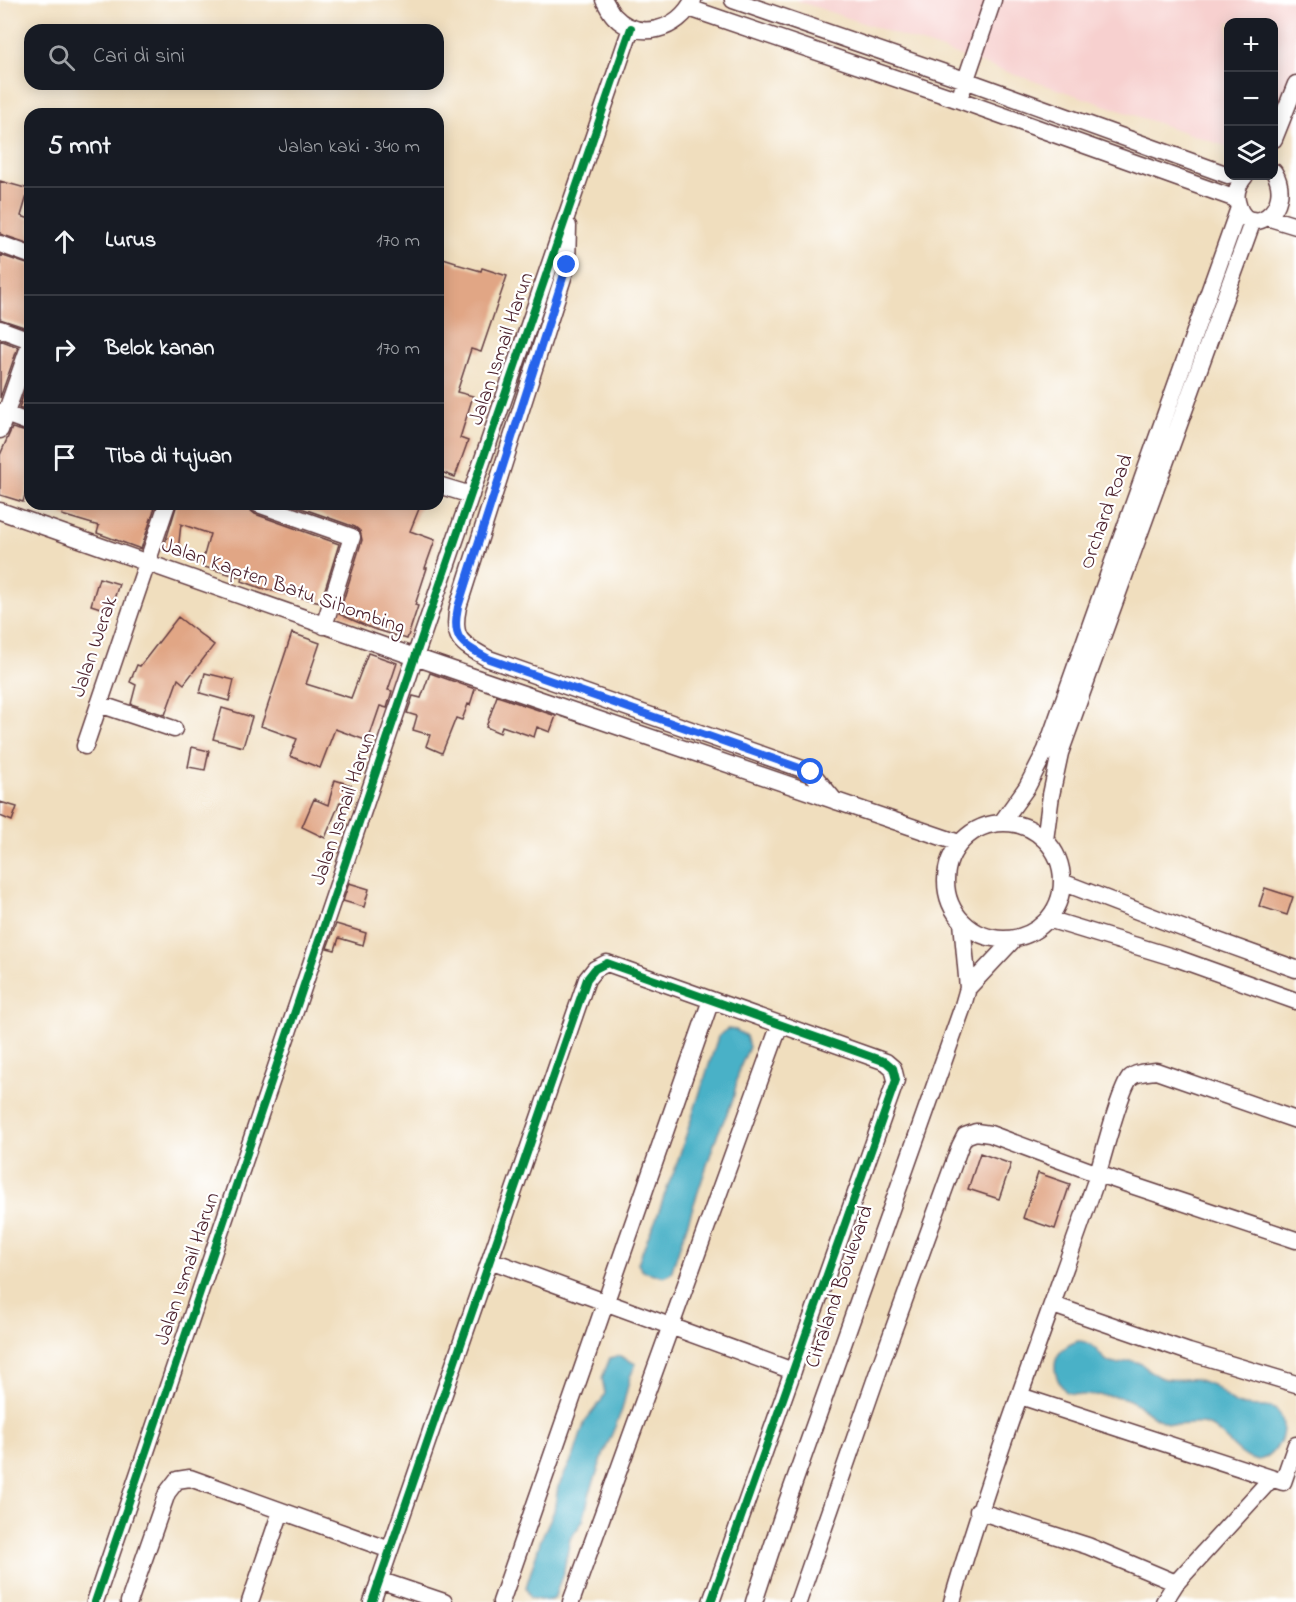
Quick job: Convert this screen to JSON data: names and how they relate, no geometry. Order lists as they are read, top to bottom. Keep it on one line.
{"streets":{"street":["Jalan Ismail Harun","Orchard Road","Jalan Kapten Batu Sihombing","Jalan Werak","Citraland Boulevard"]},"crossings":[["Jalan Ismail Harun","Jalan Kapten Batu Sihombing"],["Orchard Road","Jalan Kapten Batu Sihombing"],["Orchard Road","Citraland Boulevard"],["Jalan Kapten Batu Sihombing","Jalan Werak"],["Jalan Kapten Batu Sihombing","Citraland Boulevard"]],"page":{"map_buttons":["+","−"],"search":"Cari di sini","heading":["5 mnt","Jalan kaki · 340 m"],"list":[["Lurus","170 m"],["Belok kanan","170 m"],"Tiba di tujuan"]}}
